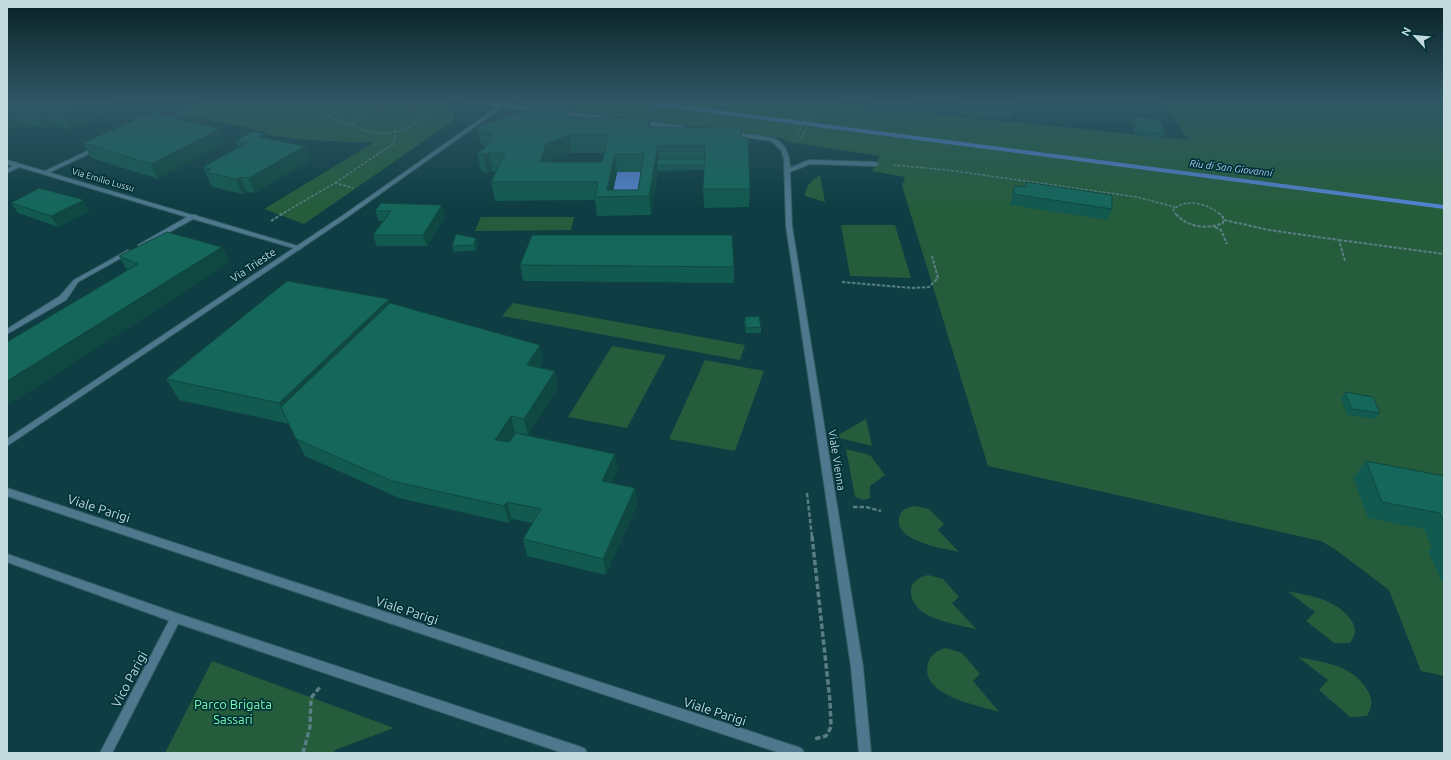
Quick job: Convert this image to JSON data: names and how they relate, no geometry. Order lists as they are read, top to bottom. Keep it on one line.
{"streets":{"street":["Via Emilio Lussu","Via Trieste","Viale Vienna","Viale Parigi","Vico Parigi"]},"crossings":[["Via Emilio Lussu","Via Trieste"]],"water":["Riu di San Giovanni"],"parks":["Parco Brigata Sassari"],"north":"top left"}
